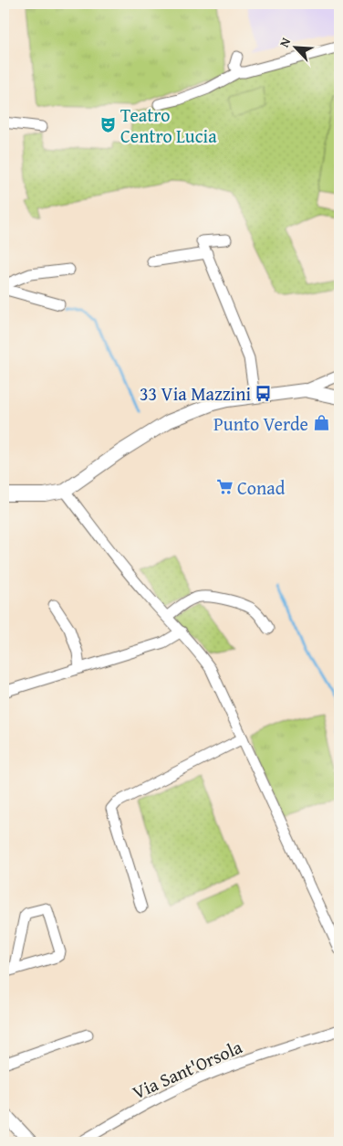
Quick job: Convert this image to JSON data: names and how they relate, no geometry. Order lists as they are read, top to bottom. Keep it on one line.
{"streets":{"street":["Via Sant'Orsola"]},"places":{"theatre":["Teatro Centro Lucia"],"bus stop":["33 Via Mazzini"],"shop":["Punto Verde"],"supermarket":["Conad"]},"north":"top left"}
